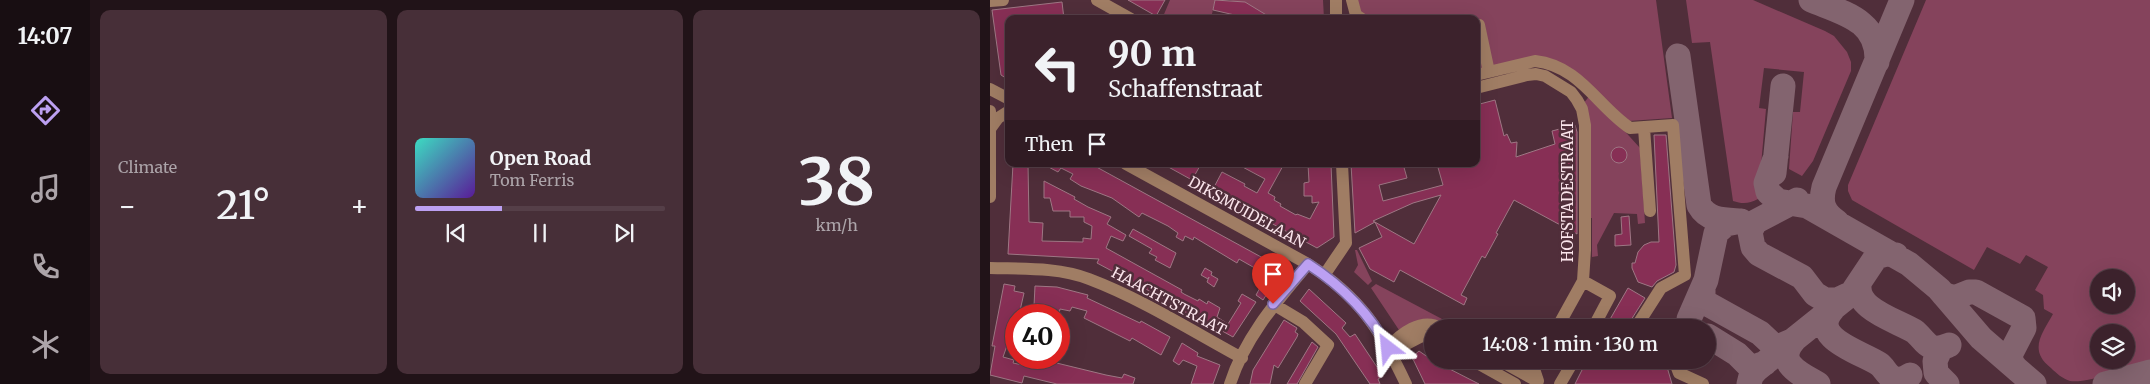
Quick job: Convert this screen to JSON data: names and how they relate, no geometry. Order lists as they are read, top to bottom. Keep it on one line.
{"streets":{"street":["HOFSTADESTRAAT","DIKSMUIDELAAN","HAACHTSTRAAT"]},"page":{"tabs":"14:07","tile":["Climate",["38","km/h"]],"turn":["90 m","Schaffenstraat"],"then":"Then","song":["Open Road","Tom Ferris"],"heat":["−","21°","+"],"limit":"40","trip":"14:08 · 1 min · 130 m"}}
